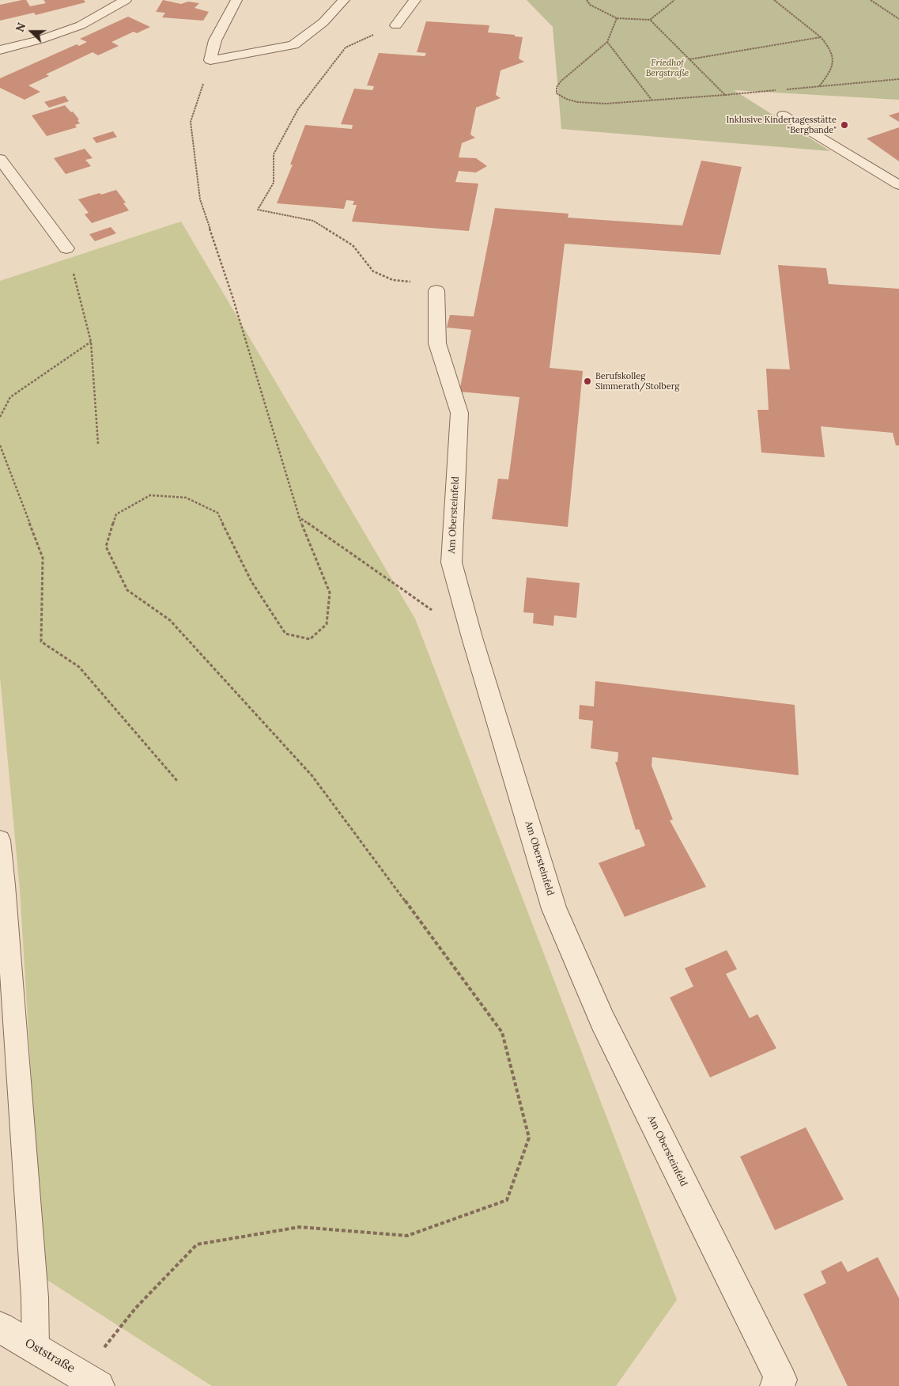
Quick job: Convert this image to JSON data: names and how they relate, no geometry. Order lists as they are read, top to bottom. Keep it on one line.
{"streets":{"street":["Am Obersteinfeld","Oststraße"]},"parks":["Friedhof Bergstraße"],"places":["Inklusive Kindertagesstätte \"Bergbande\"","Berufskolleg Simmerath/Stolberg"],"north":"left"}
